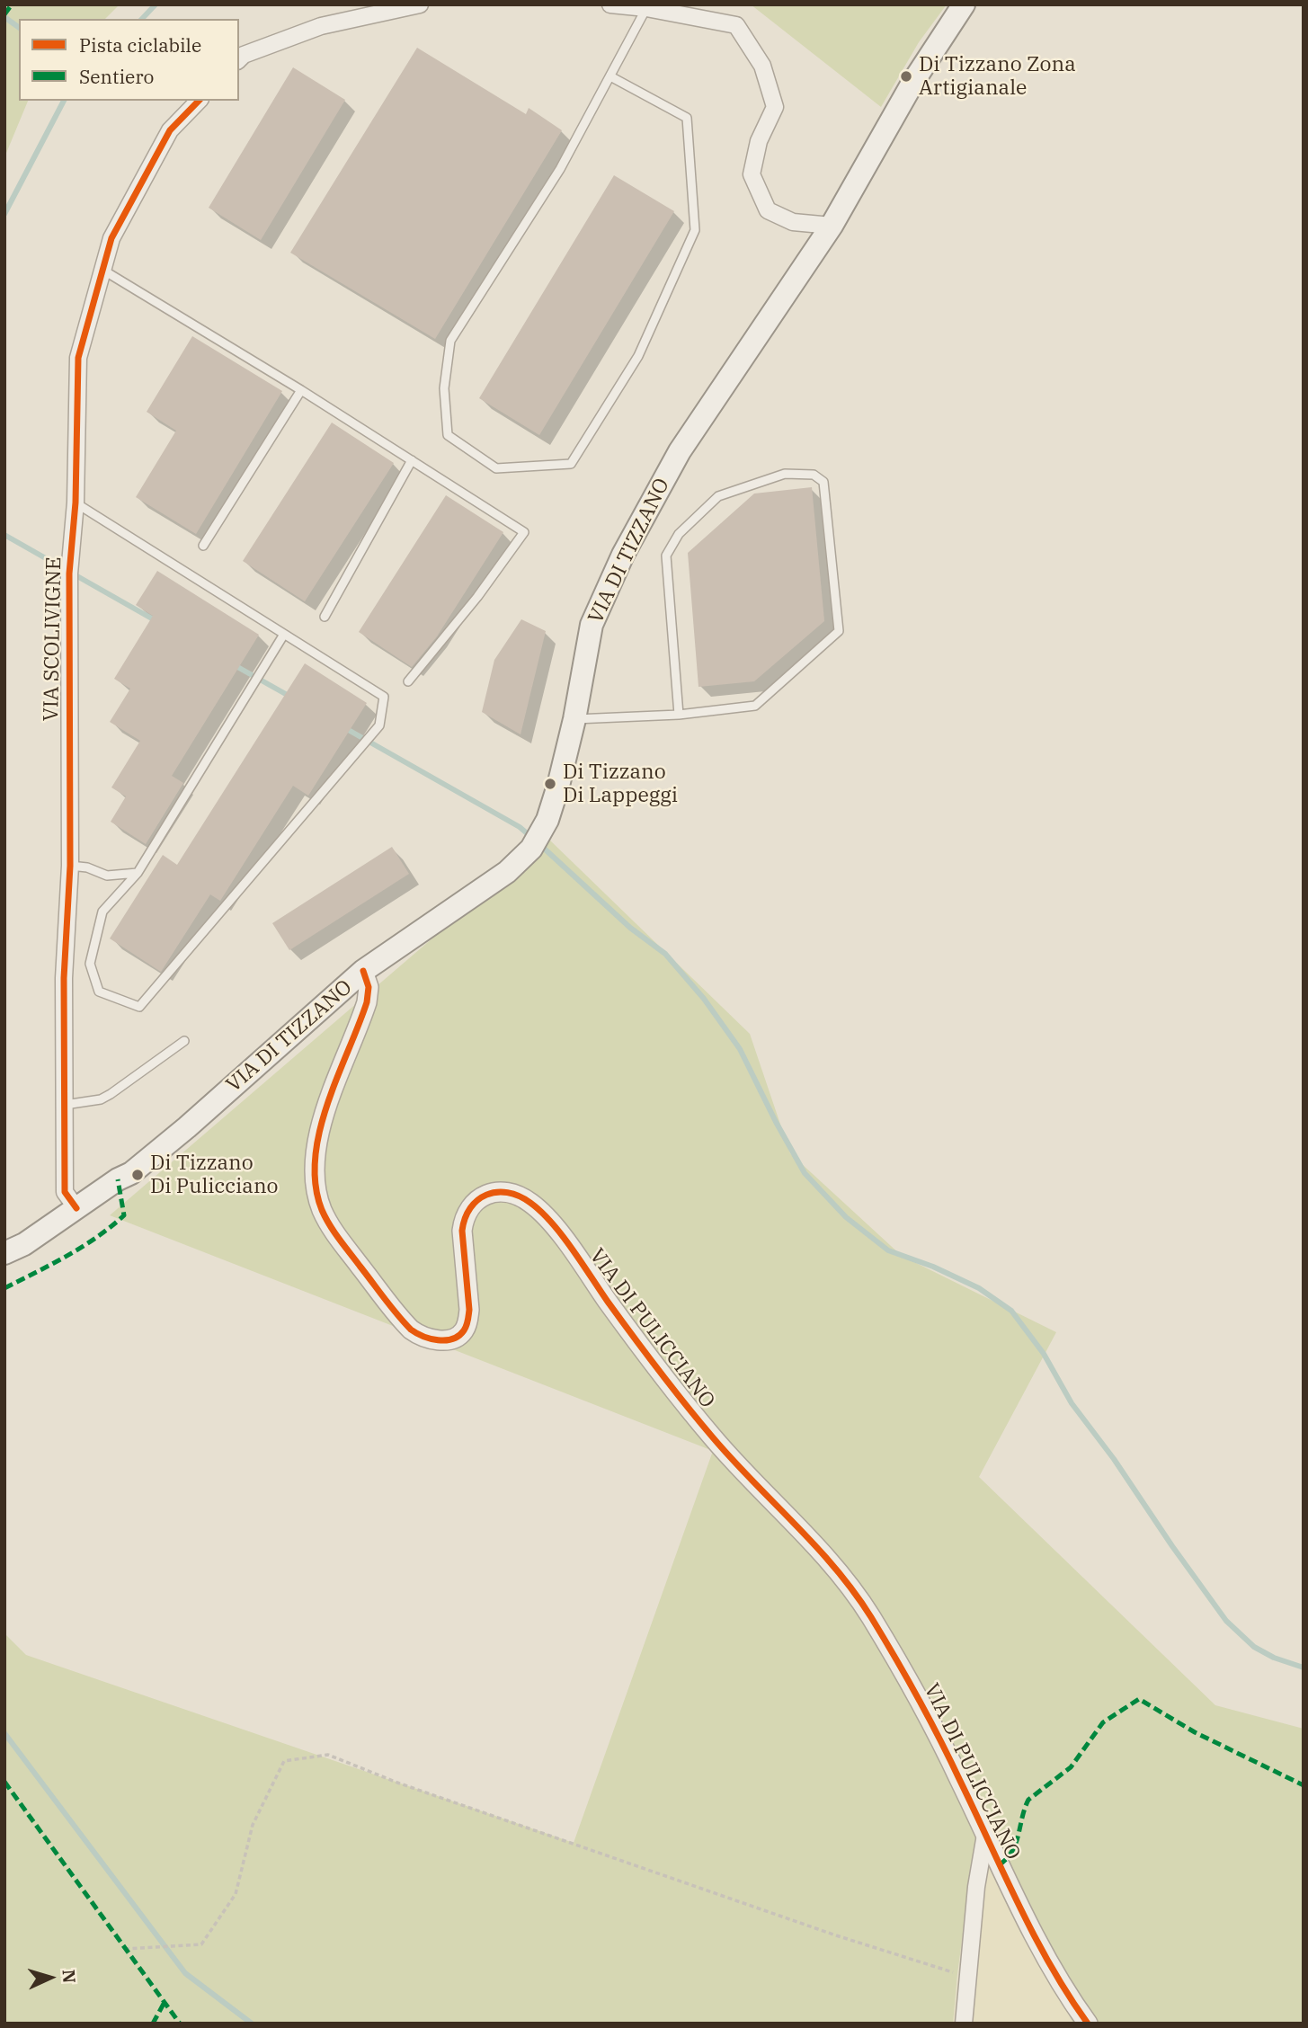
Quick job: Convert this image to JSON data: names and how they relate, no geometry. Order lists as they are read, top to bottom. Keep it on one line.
{"streets":{"main road":["VIA DI TIZZANO"],"street":["VIA SCOLIVIGNE","VIA DI PULICCIANO"]},"crossings":[["VIA DI TIZZANO","VIA SCOLIVIGNE"],["VIA DI TIZZANO","VIA DI PULICCIANO"]],"places":["Di Tizzano Zona Artigianale","Di Tizzano Di Lappeggi","Di Tizzano Di Pulicciano"],"legend":["Pista ciclabile","Sentiero"],"north":"right"}
